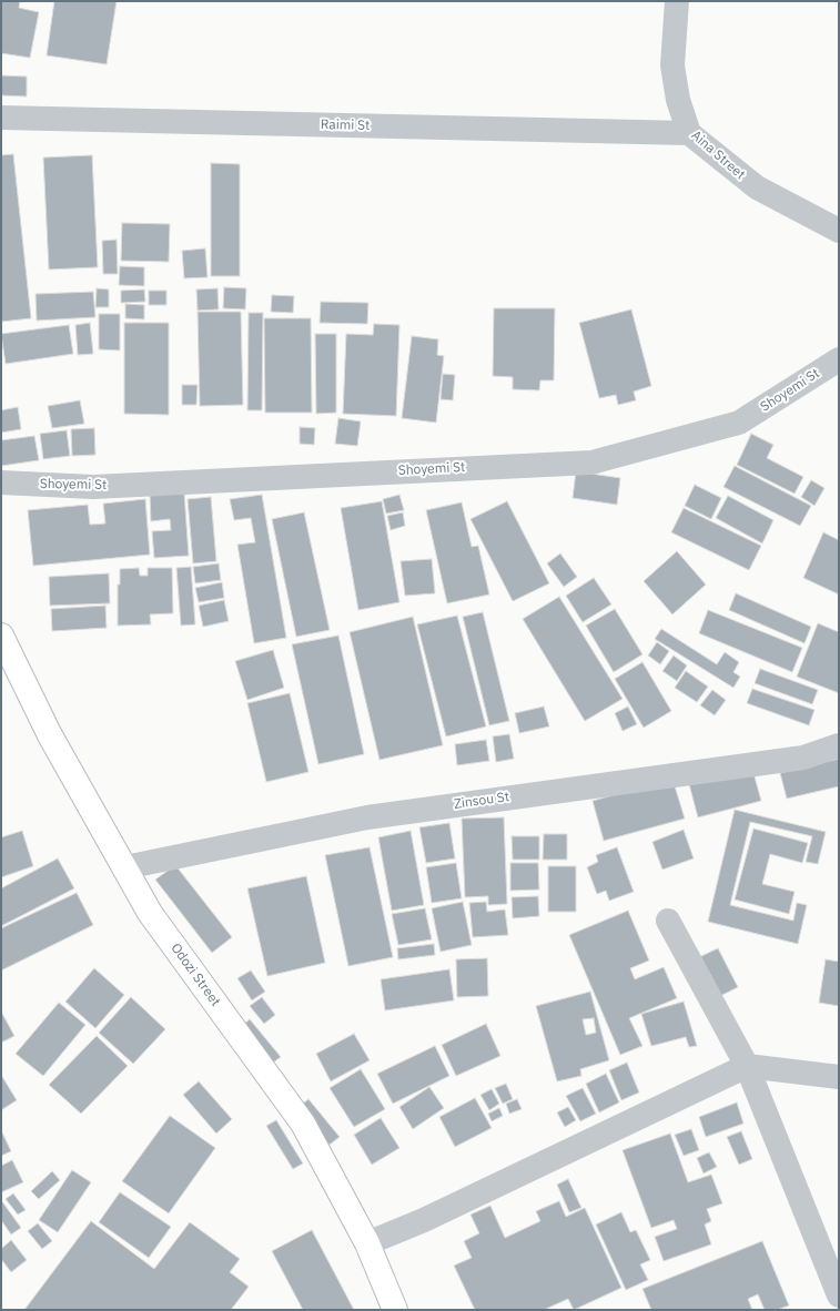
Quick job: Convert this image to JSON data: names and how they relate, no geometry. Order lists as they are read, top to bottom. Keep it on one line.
{"streets":{"main road":["Odozi Street"],"street":["Raimi St","Aina Street","Shoyemi St","Zinsou St"]},"crossings":[["Raimi St","Aina Street"],["Zinsou St","Odozi Street"]]}
